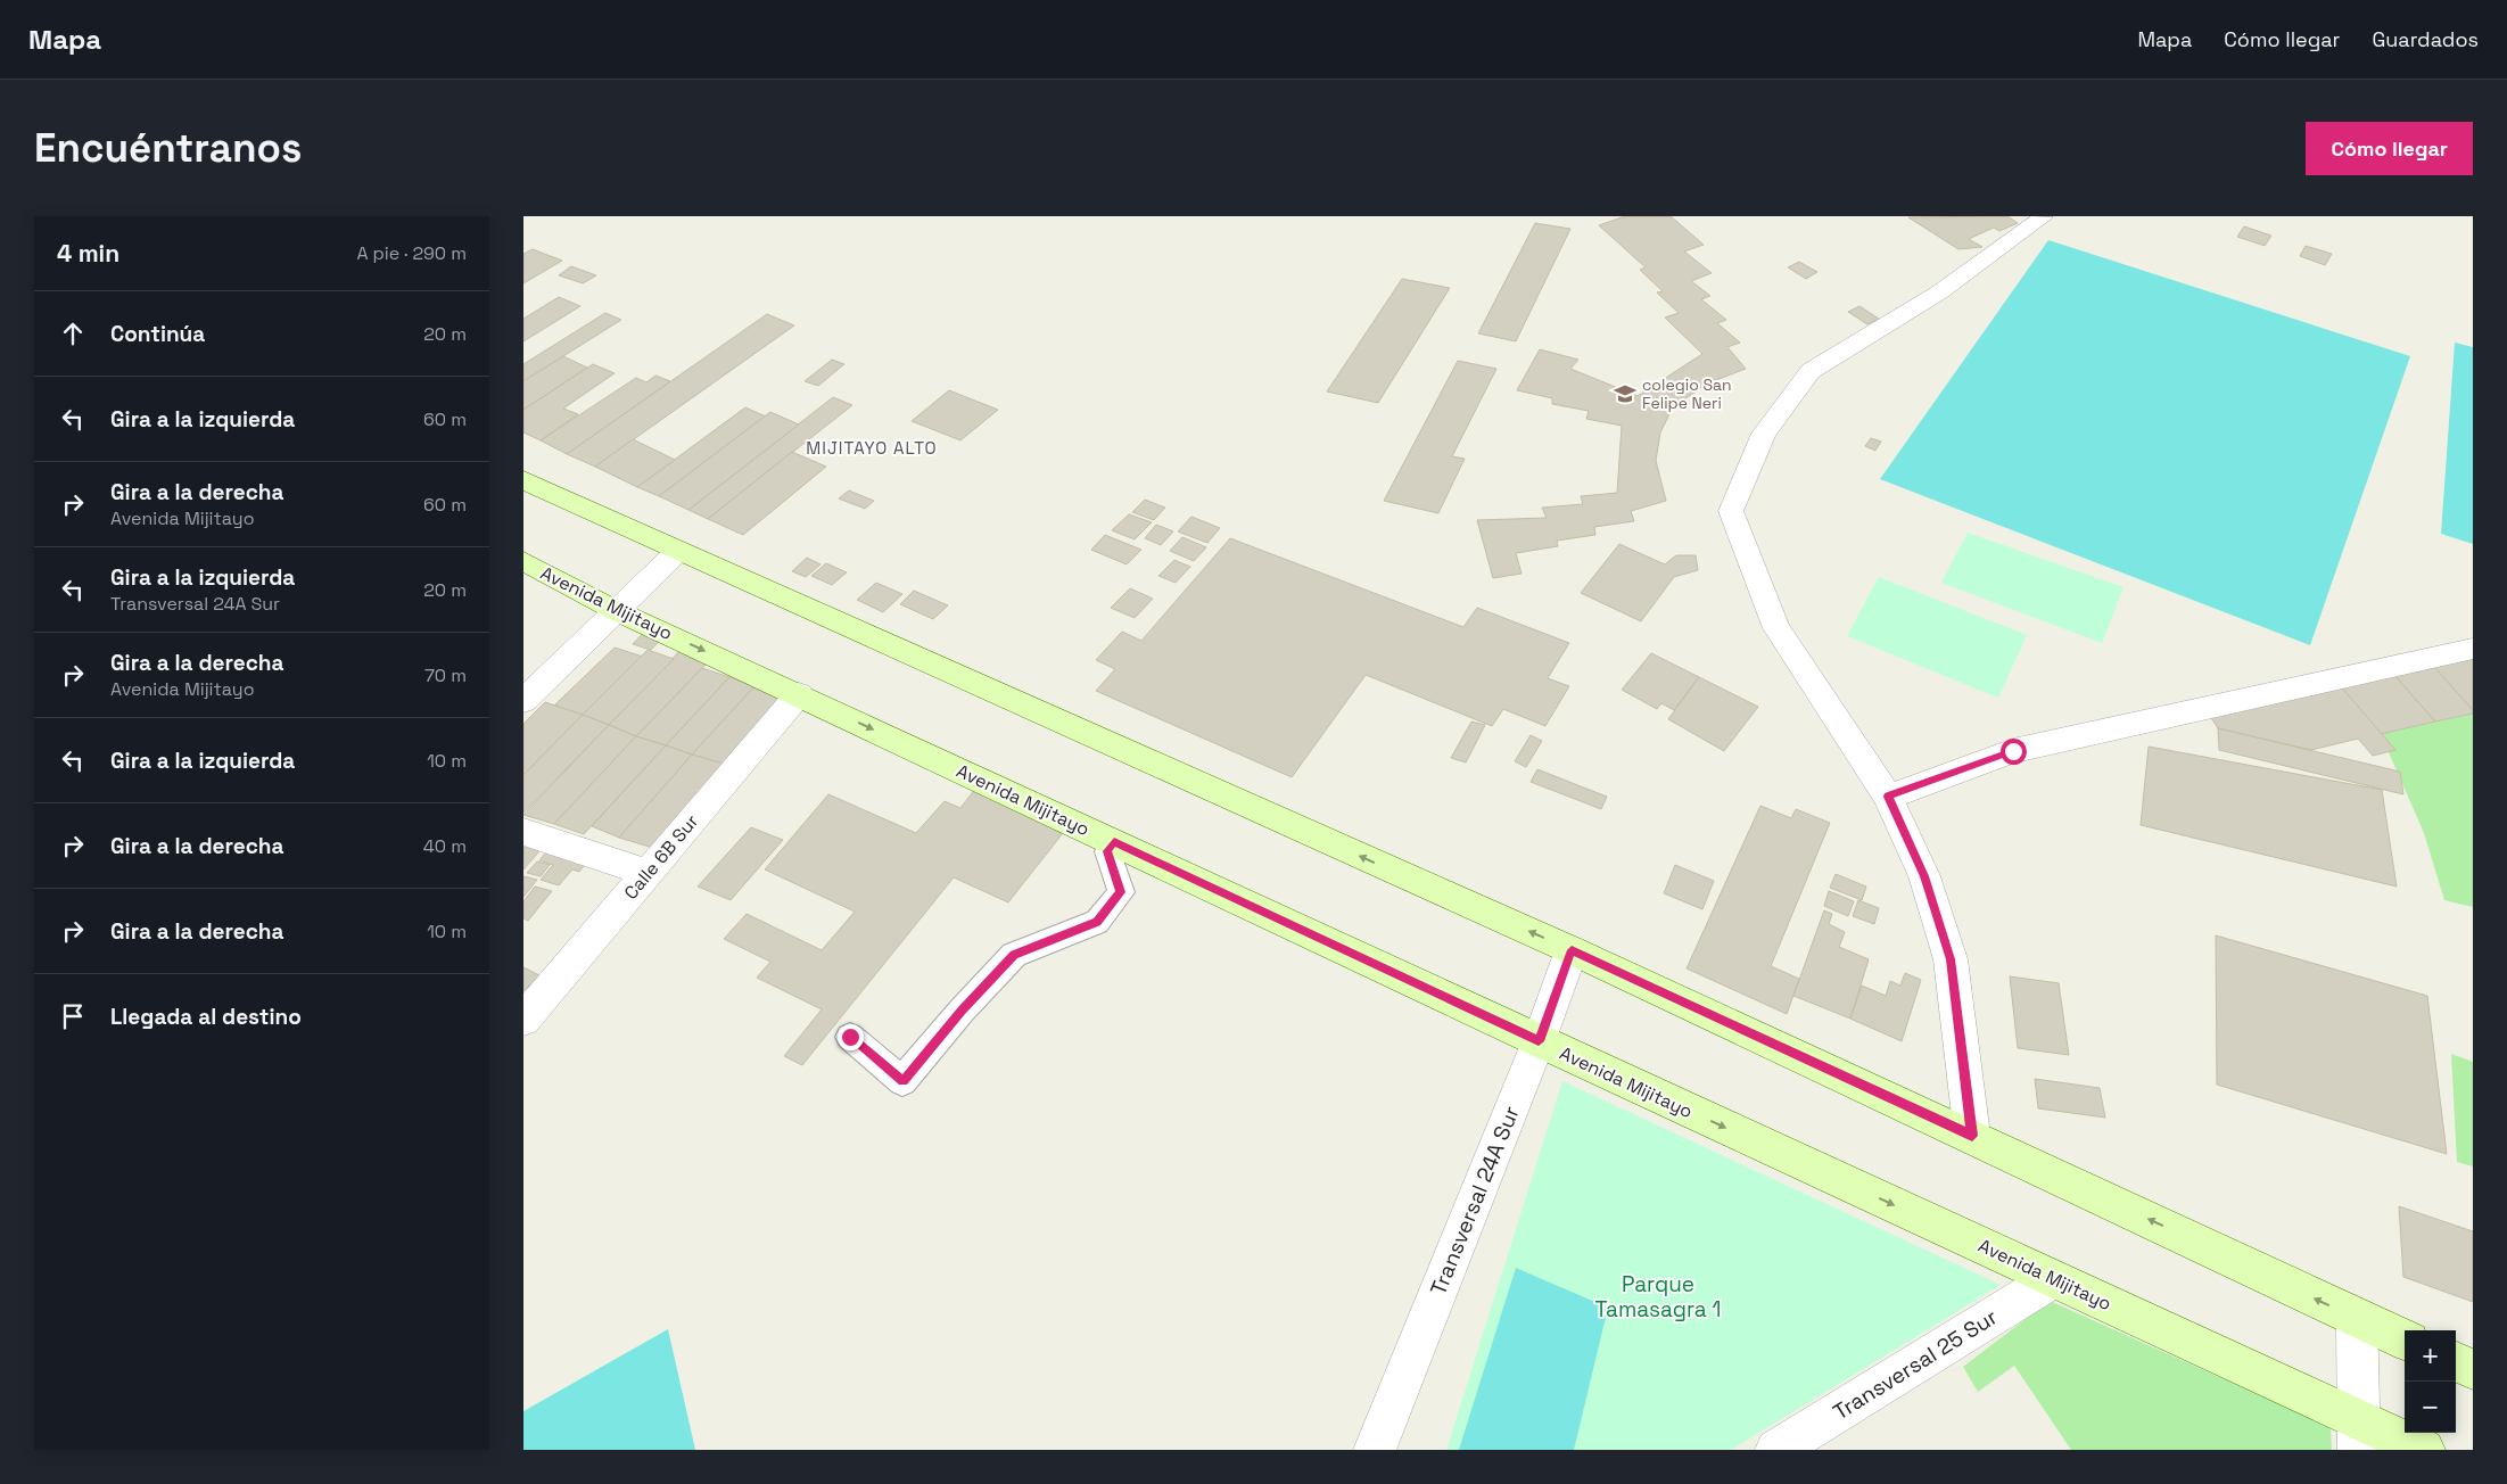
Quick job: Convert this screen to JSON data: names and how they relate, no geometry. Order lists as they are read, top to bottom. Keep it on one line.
{"streets":{"main road":["Avenida Mijitayo"],"street":["Calle 6B Sur","Transversal 24A Sur","Transversal 25 Sur"]},"crossings":[["Avenida Mijitayo","Calle 6B Sur"],["Avenida Mijitayo","Transversal 24A Sur"],["Avenida Mijitayo","Transversal 25 Sur"]],"districts":["MIJITAYO ALTO"],"parks":["Parque Tamasagra 1"],"places":{"school or university":["colegio San Felipe Neri"]},"page":{"header":"Mapa","nav":["Mapa","Cómo llegar","Guardados"],"buttons":"Cómo llegar","title":"Encuéntranos","heading":["4 min","A pie · 290 m"],"list":[["Continúa","20 m"],["Gira a la izquierda","60 m"],["Gira a la derecha","Avenida Mijitayo","60 m"],["Gira a la izquierda","Transversal 24A Sur","20 m"],["Gira a la derecha","Avenida Mijitayo","70 m"],["Gira a la izquierda","10 m"],["Gira a la derecha","40 m"],["Gira a la derecha","10 m"],"Llegada al destino"],"map_buttons":["+","−"]}}
